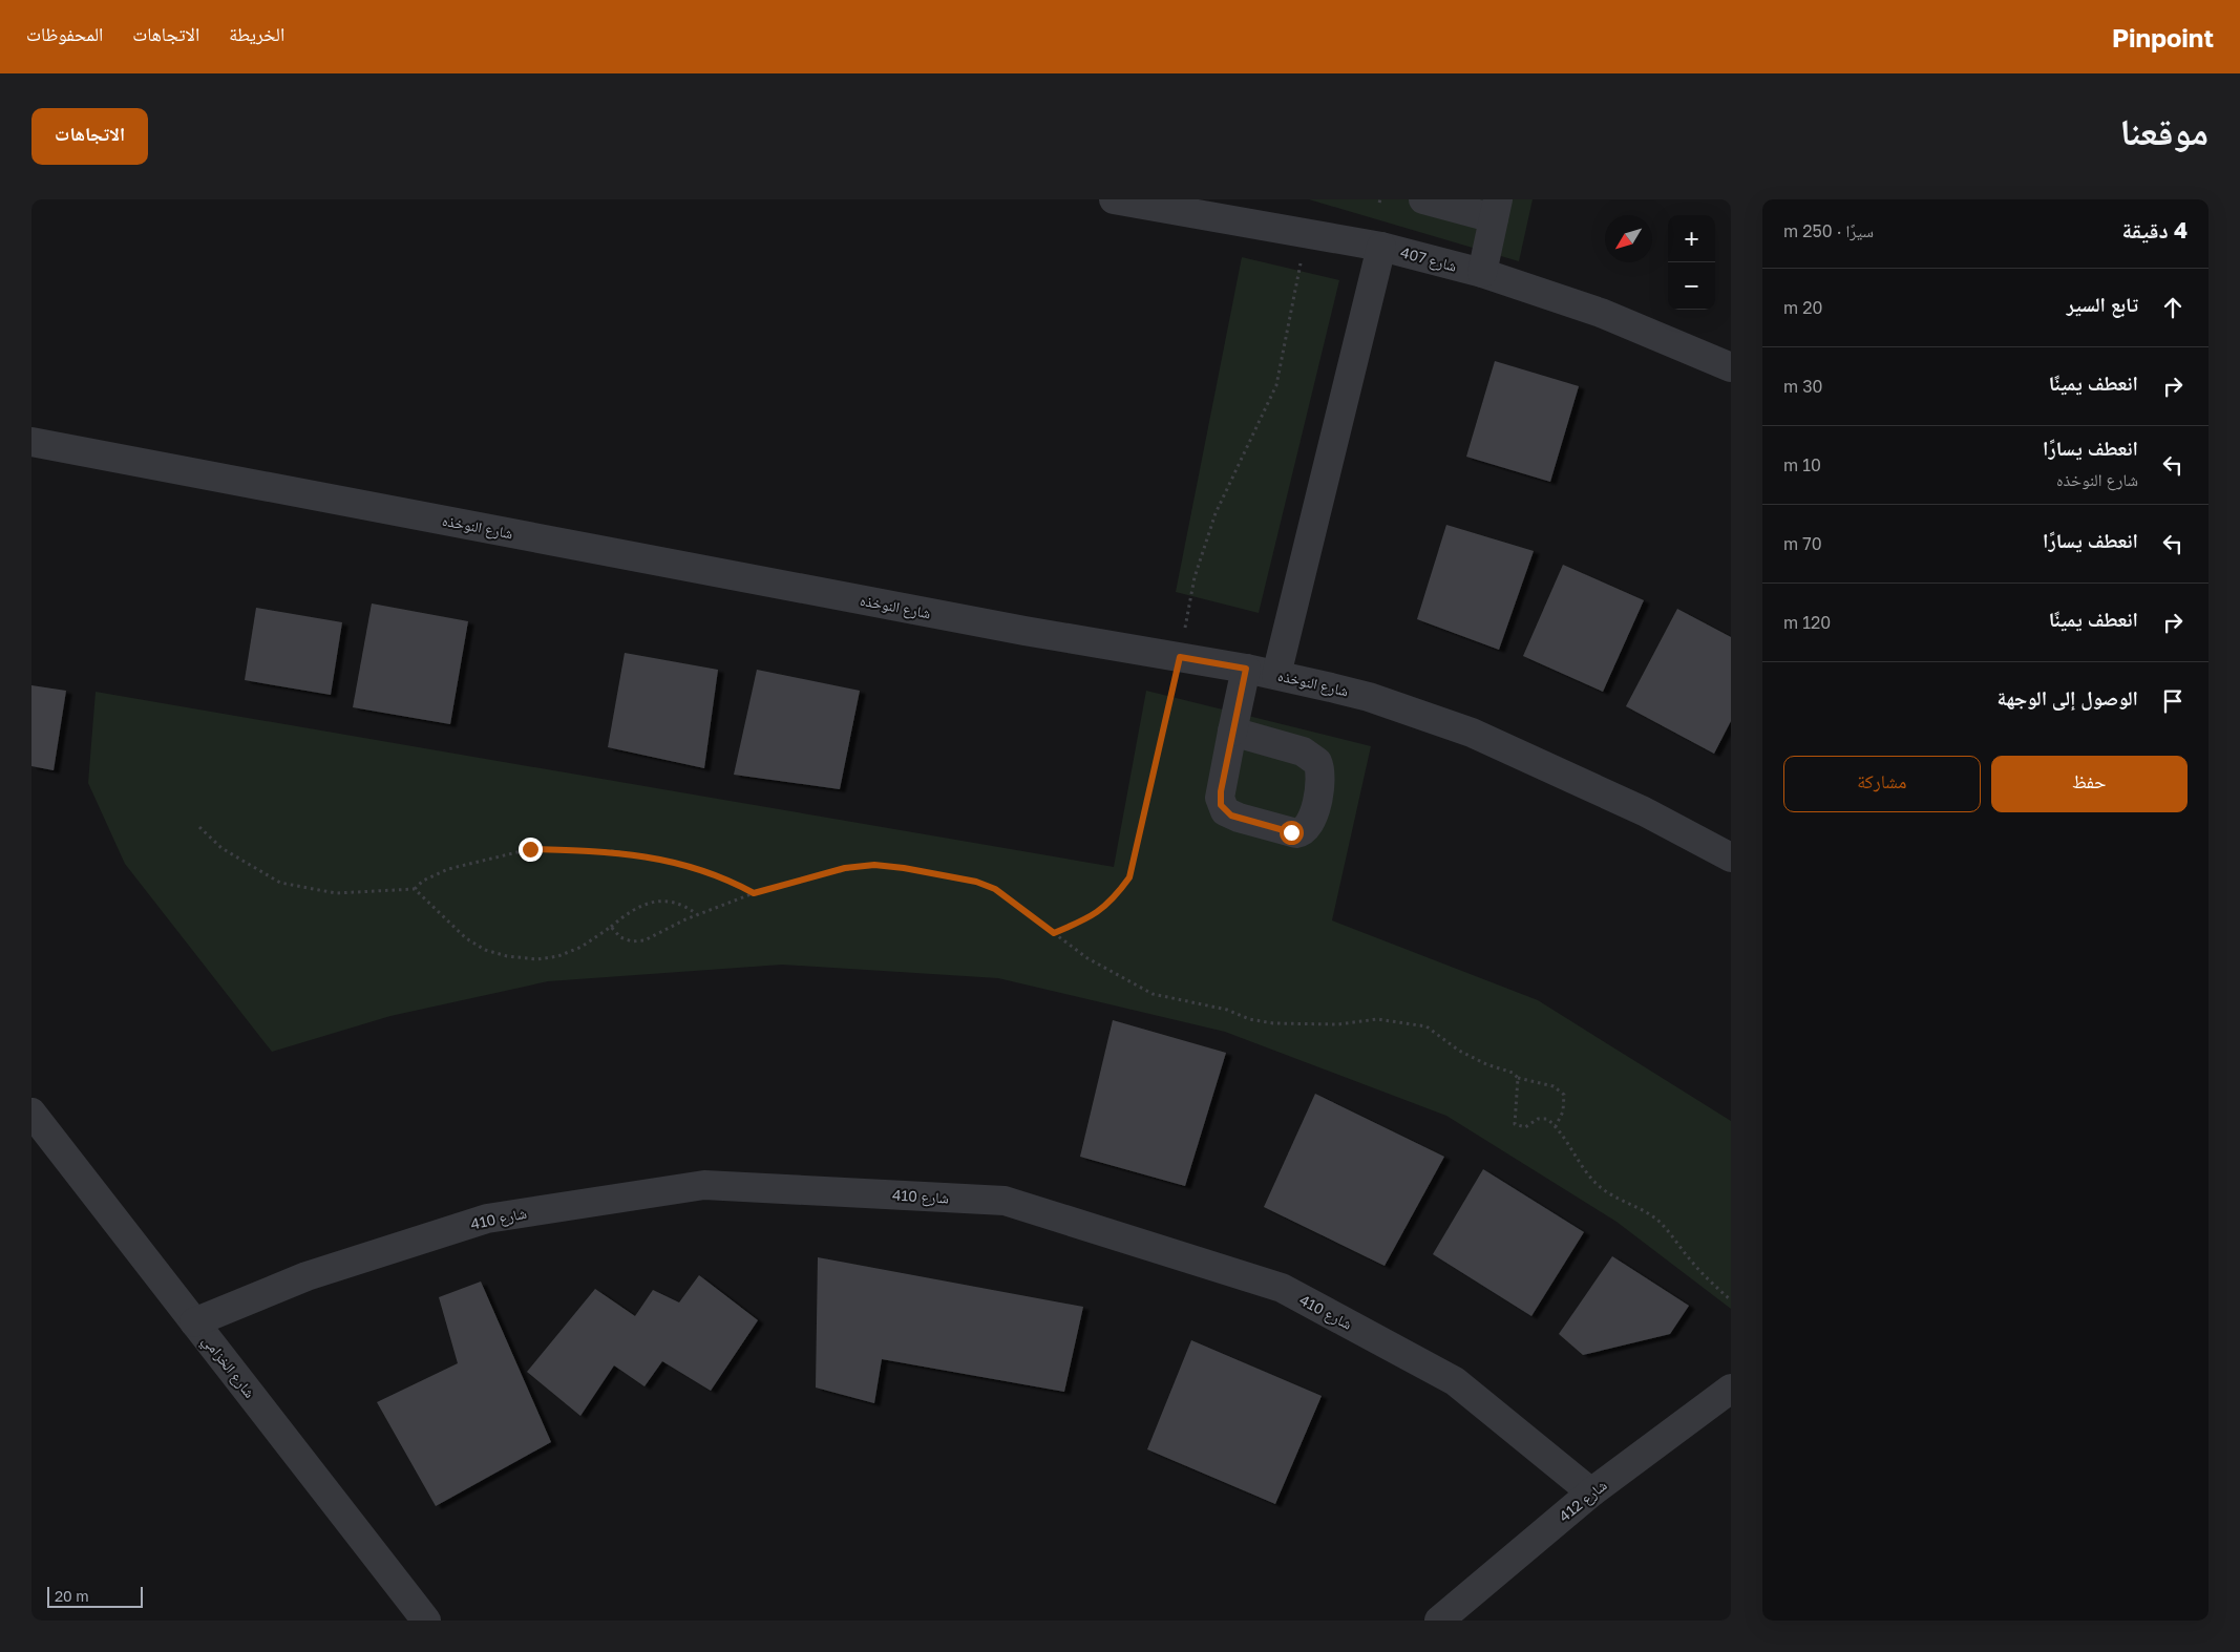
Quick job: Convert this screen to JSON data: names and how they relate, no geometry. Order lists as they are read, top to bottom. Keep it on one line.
{"streets":{"street":["شارع 407","شارع النوخذه","شارع 410","شارع الخزامي","شارع 412"]},"crossings":[["شارع 410","شارع الخزامي"],["شارع 410","شارع 412"]],"scale_bar":"20 m","north":"bottom left","page":{"header":"Pinpoint","nav":["الخريطة","الاتجاهات","المحفوظات"],"title":"موقعنا","buttons":["الاتجاهات",["حفظ","مشاركة"]],"heading":["4 دقيقة","سيرًا · 250 m"],"map_buttons":["+","−"],"list":[["تابع السير","20 m"],["انعطف يمينًا","30 m"],["انعطف يسارًا","شارع النوخذه","10 m"],["انعطف يسارًا","70 m"],["انعطف يمينًا","120 m"],"الوصول إلى الوجهة"],"scale":"20 m"}}
